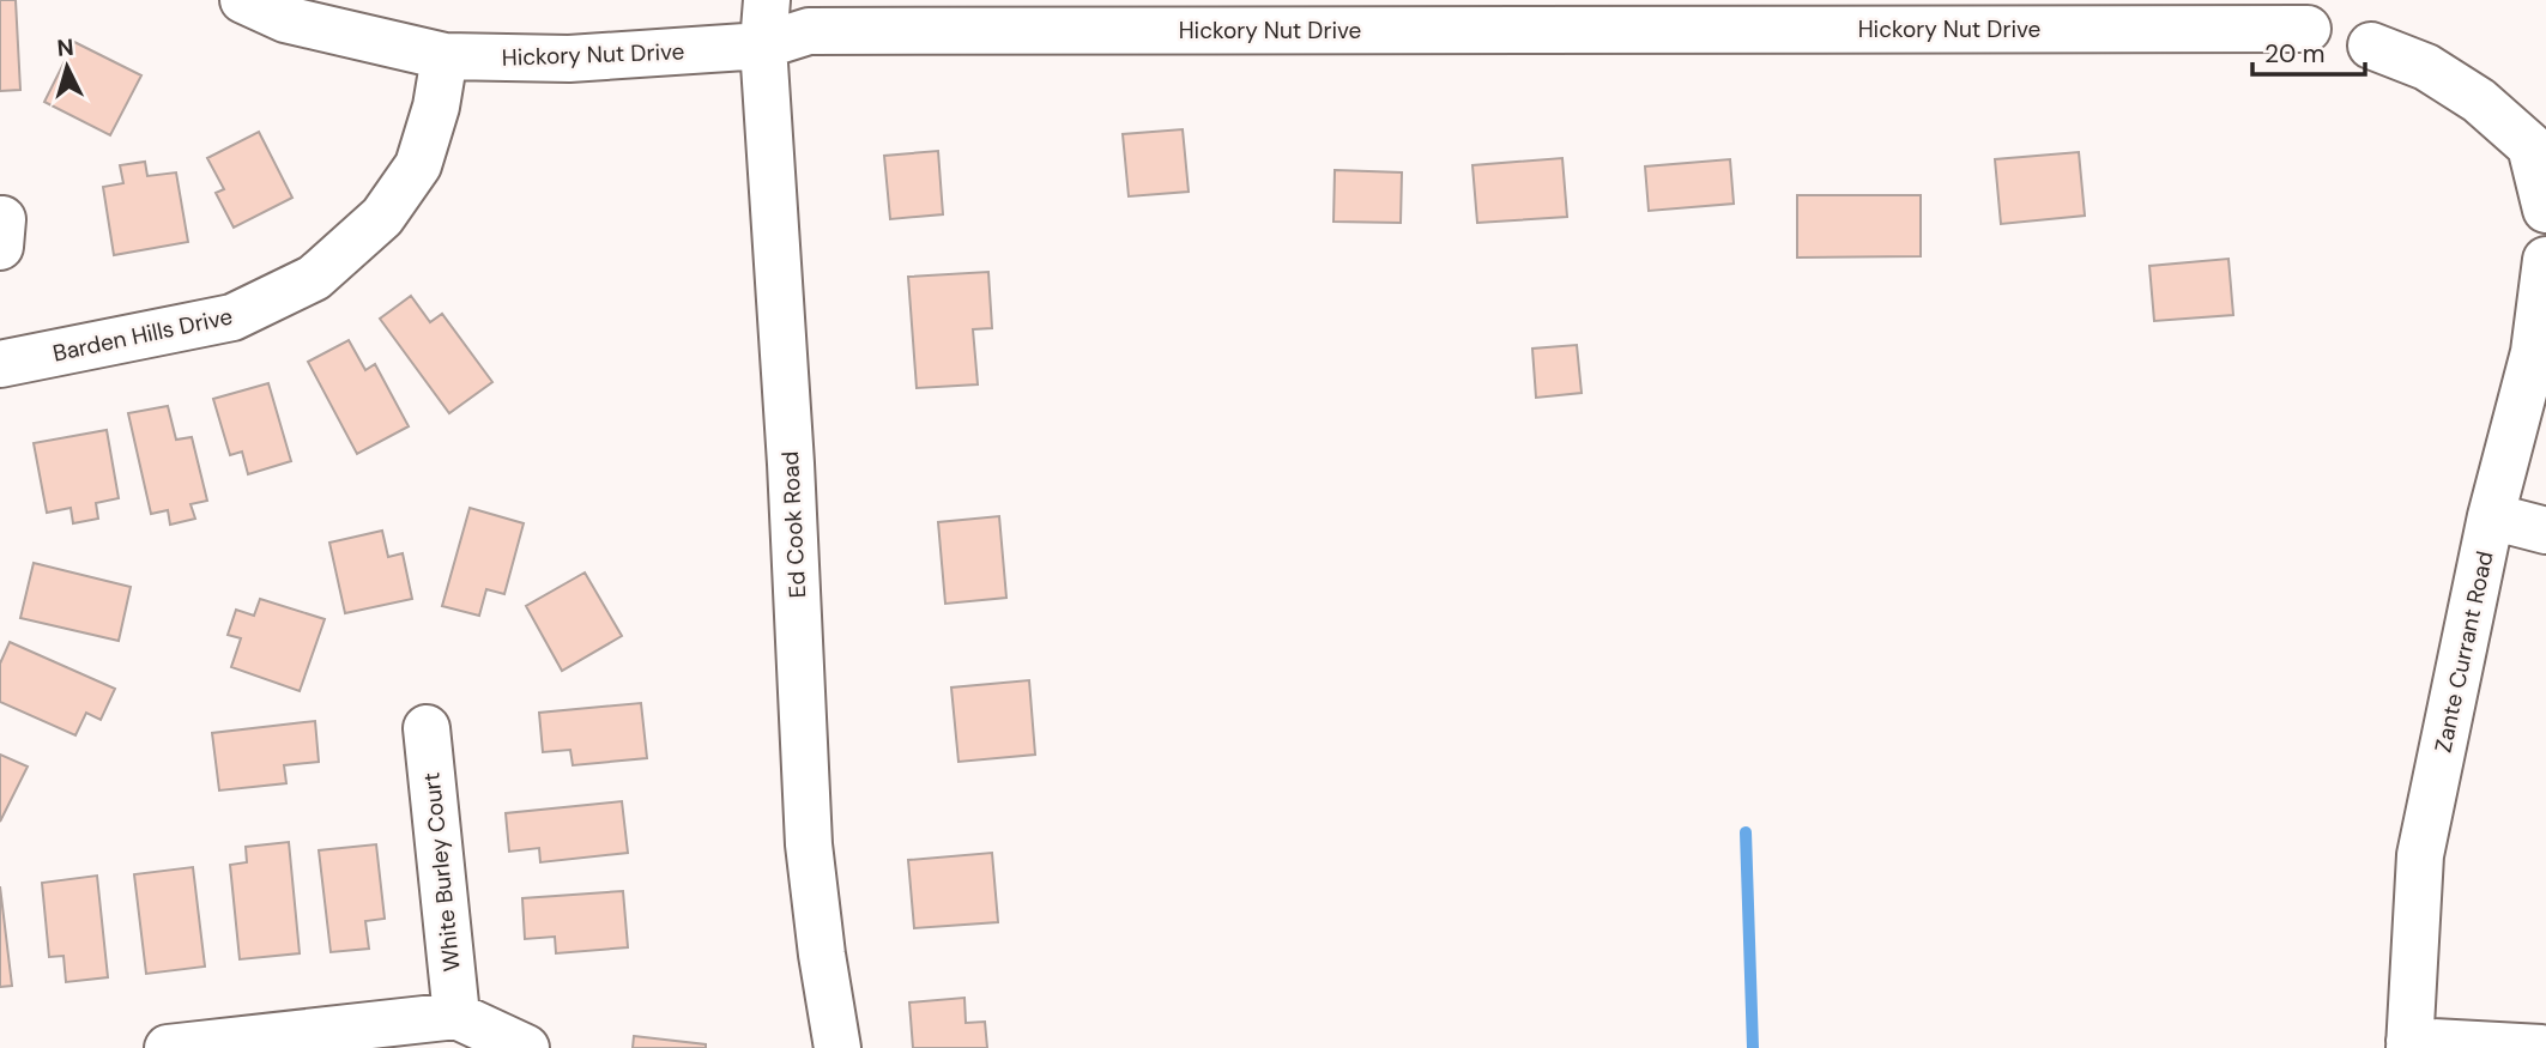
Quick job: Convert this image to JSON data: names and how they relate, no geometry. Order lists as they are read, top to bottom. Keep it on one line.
{"streets":{"street":["Hickory Nut Drive","Barden Hills Drive","Ed Cook Road","Zante Currant Road","White Burley Court"]},"crossings":[["Hickory Nut Drive","Barden Hills Drive"],["Hickory Nut Drive","Ed Cook Road"]],"scale_bar":"20 m","north":"top"}
